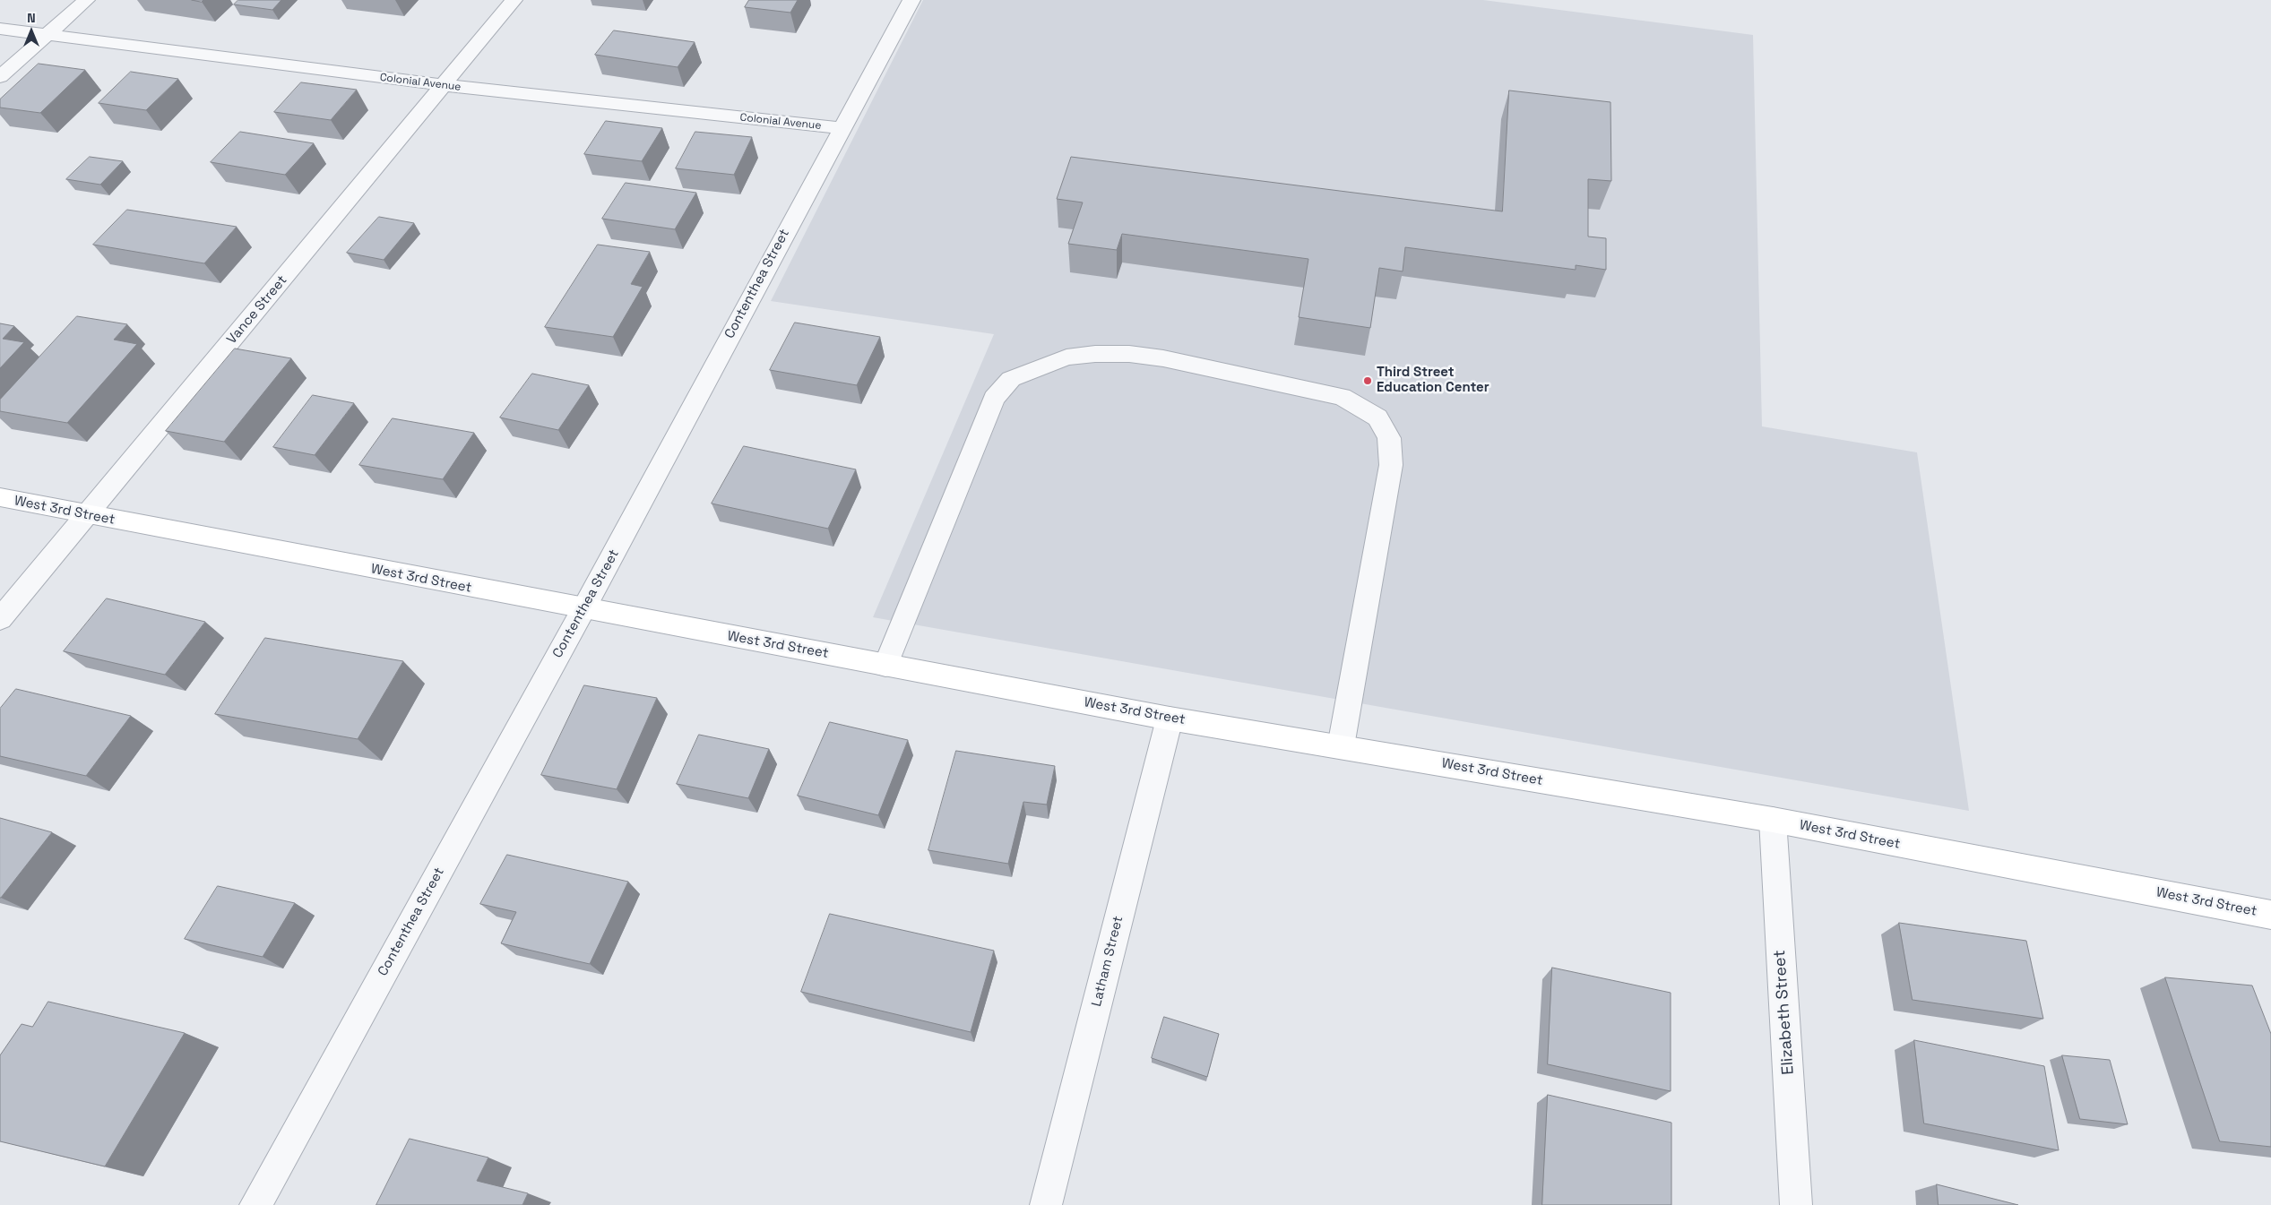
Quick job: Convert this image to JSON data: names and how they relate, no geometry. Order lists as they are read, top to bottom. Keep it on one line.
{"streets":{"street":["Colonial Avenue","Contenthea Street","Vance Street","West 3rd Street","Latham Street","Elizabeth Street"]},"crossings":[["Colonial Avenue","Contenthea Street"],["Colonial Avenue","Vance Street"],["Contenthea Street","West 3rd Street"],["Vance Street","West 3rd Street"],["West 3rd Street","Latham Street"],["West 3rd Street","Elizabeth Street"]],"places":["Third Street Education Center"],"north":"top"}
